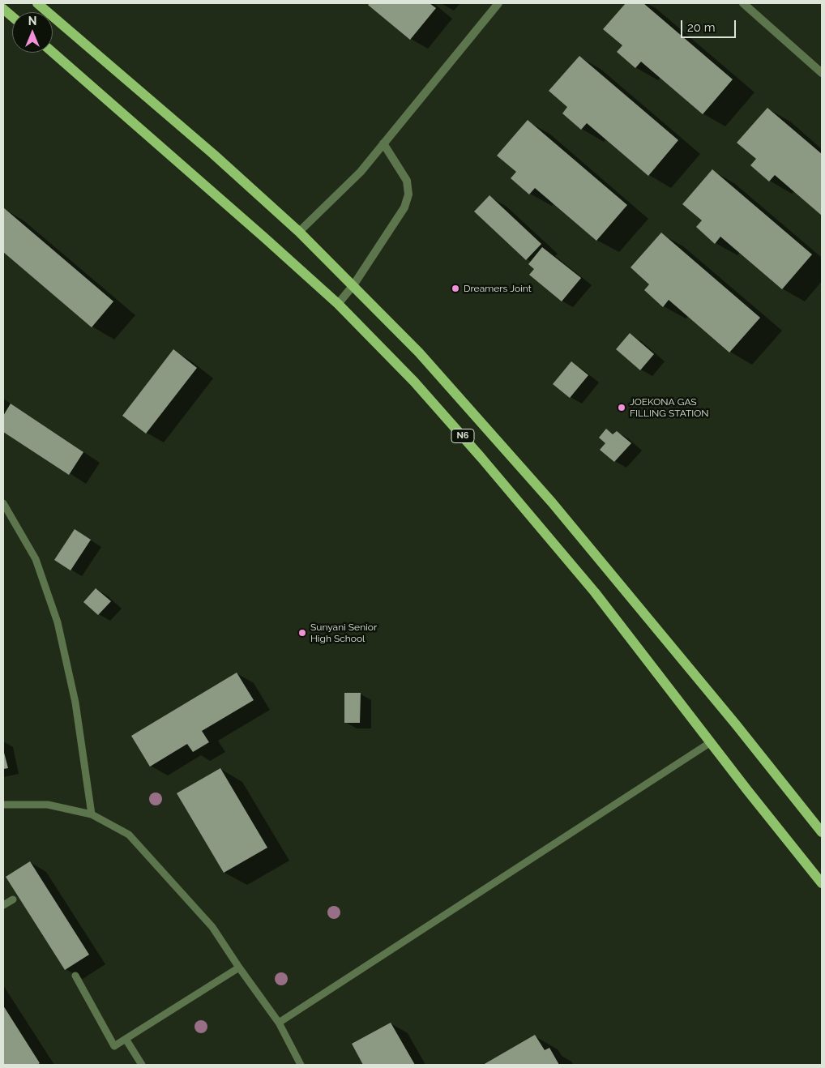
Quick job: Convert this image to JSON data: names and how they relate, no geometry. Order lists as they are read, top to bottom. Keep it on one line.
{"streets":{"main road":["N6"]},"places":["Dreamers Joint","JOEKONA GAS FILLING STATION","Sunyani Senior High School"],"scale_bar":"20 m","north":"top"}
